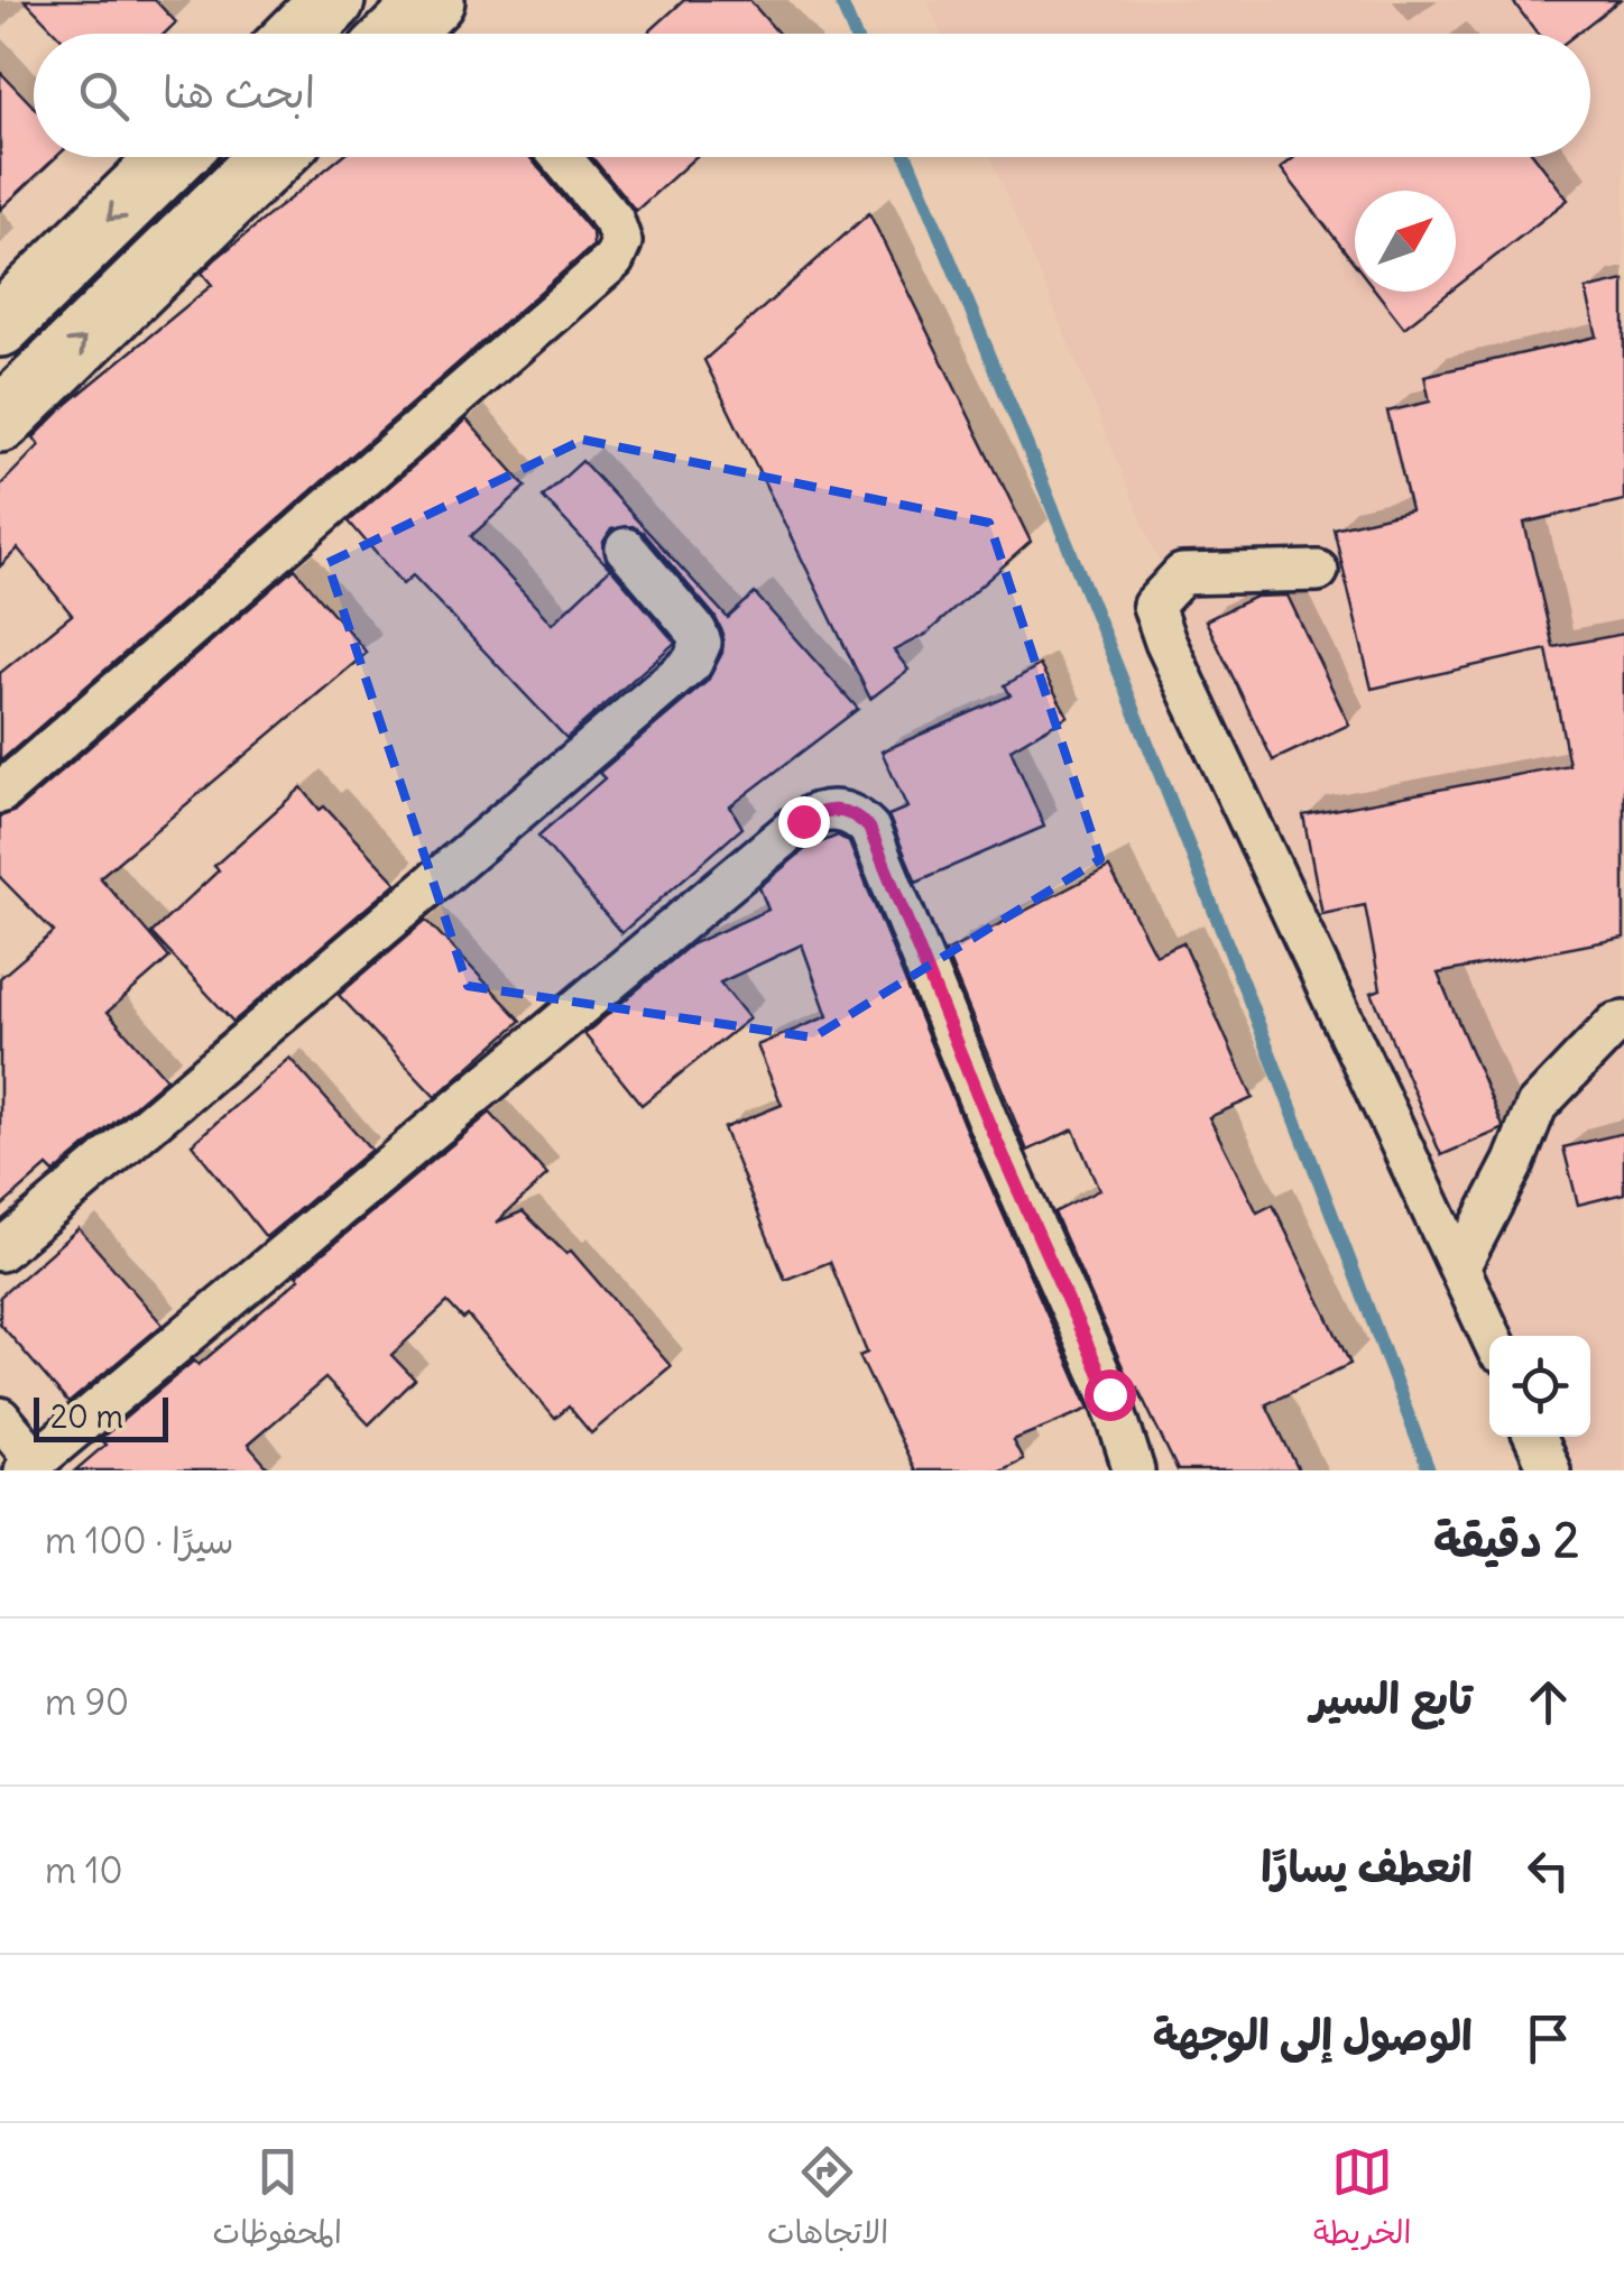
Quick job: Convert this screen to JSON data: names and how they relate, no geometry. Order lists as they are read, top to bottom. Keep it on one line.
{"scale_bar":"20 m","north":"top right","page":{"search":"ابحث هنا","scale":"20 m","heading":["2 دقيقة","سيرًا · 100 m"],"list":[["تابع السير","90 m"],["انعطف يسارًا","10 m"],"الوصول إلى الوجهة"],"nav":["الخريطة","الاتجاهات","المحفوظات"]}}
